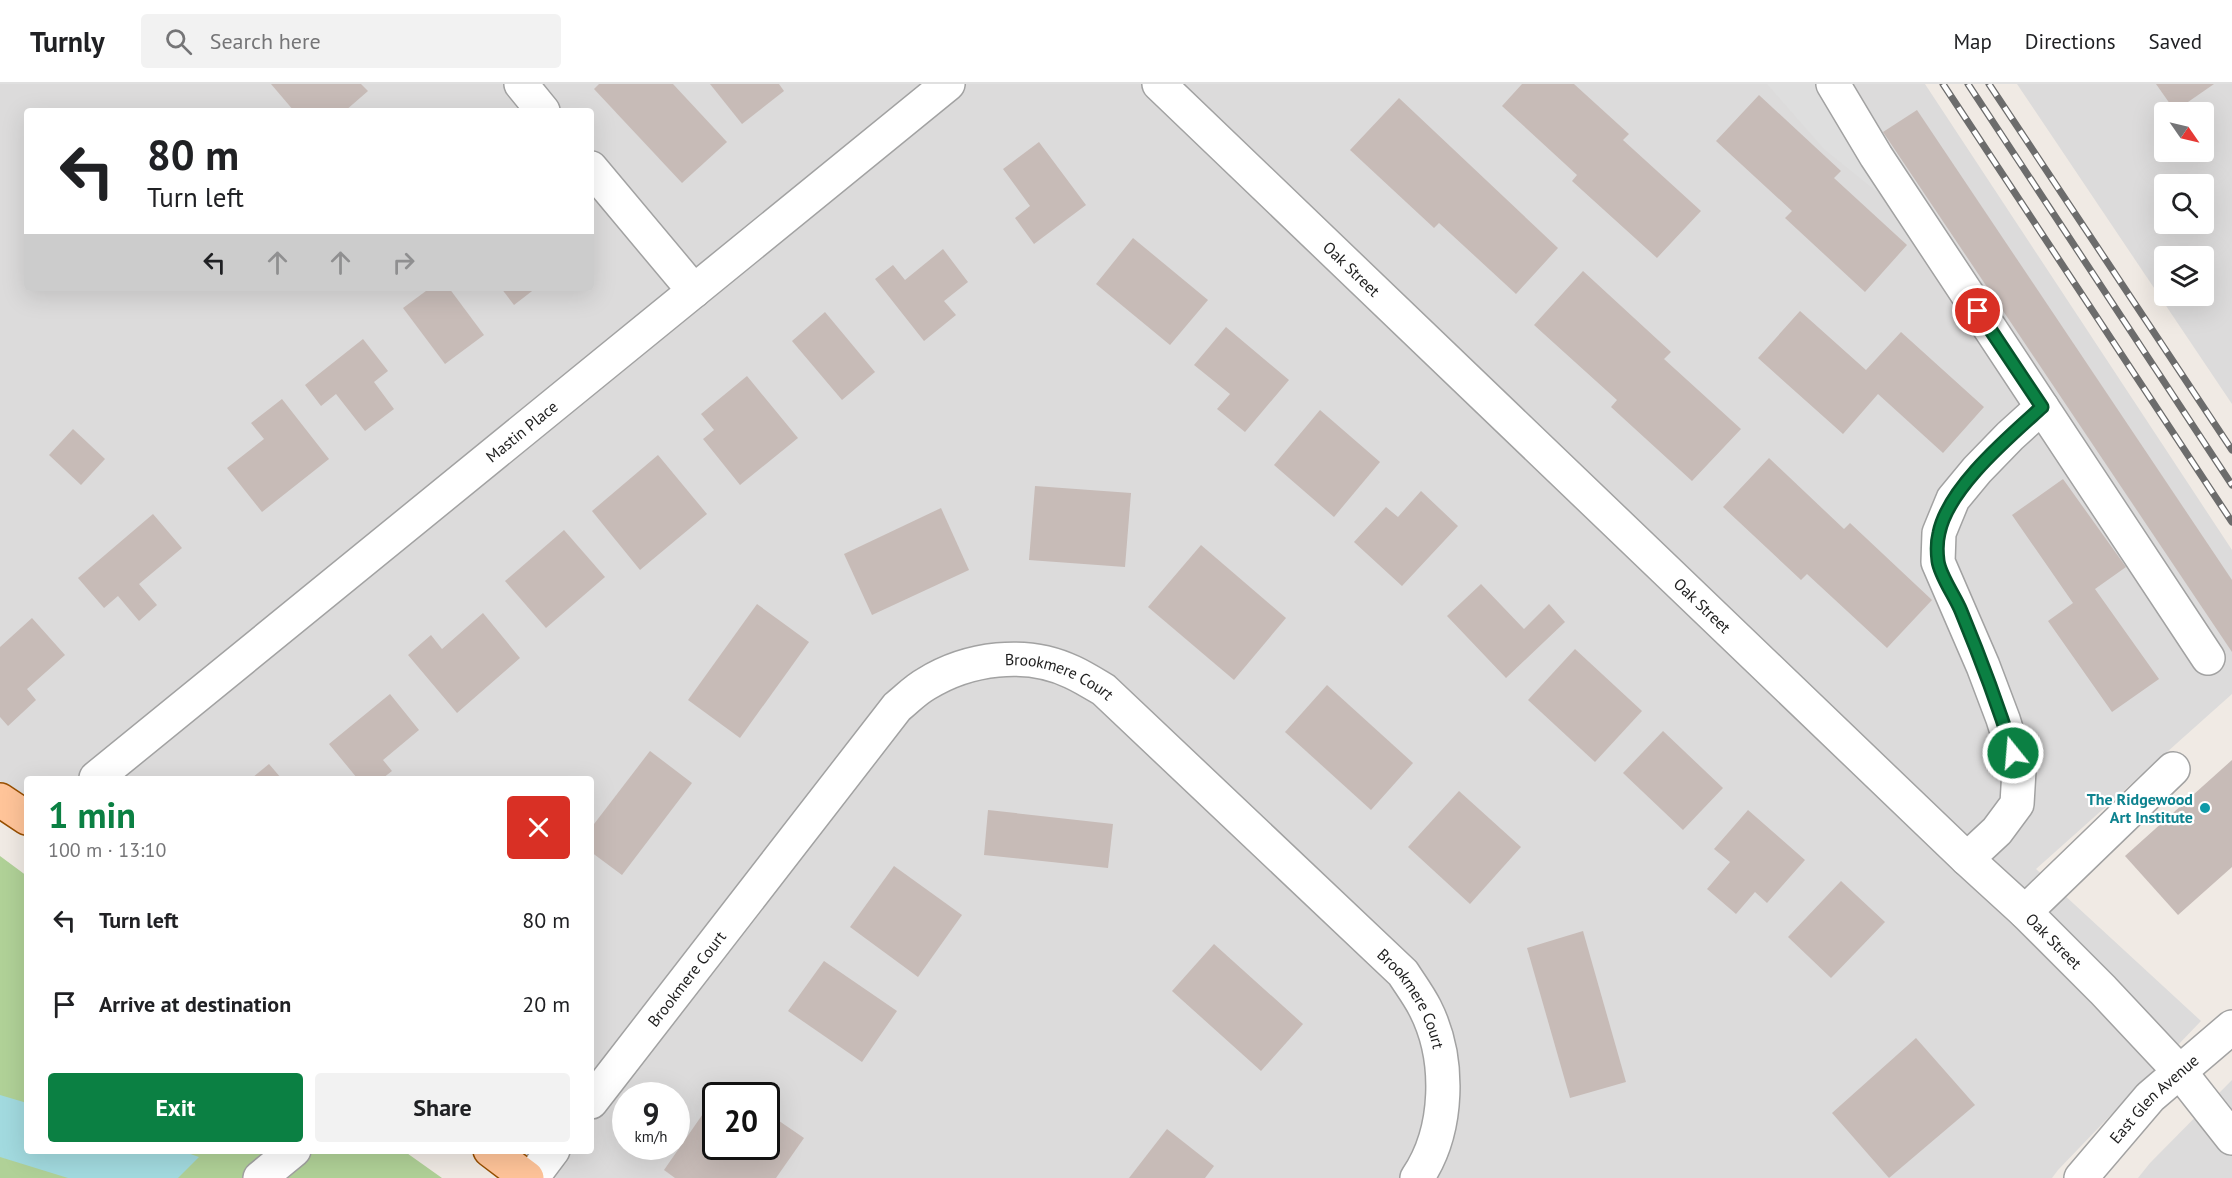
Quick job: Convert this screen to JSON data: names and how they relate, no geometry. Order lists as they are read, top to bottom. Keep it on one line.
{"streets":{"street":["Oak Street","Mastin Place","Brookmere Court","East Glen Avenue"]},"crossings":[["Oak Street","East Glen Avenue"]],"places":["The Ridgewood Art Institute"],"north":"bottom right","page":{"header":"Turnly","search":"Search here","nav":["Map","Directions","Saved"],"turn":["80 m","Turn left"],"heading":["1 min","100 m · 13:10"],"list":[{"name":"Turn left","value":"80 m"},{"name":"Arrive at destination","value":"20 m"}],"buttons":["Exit","Share"],"speed":"9 km/h","limit":"20"}}
